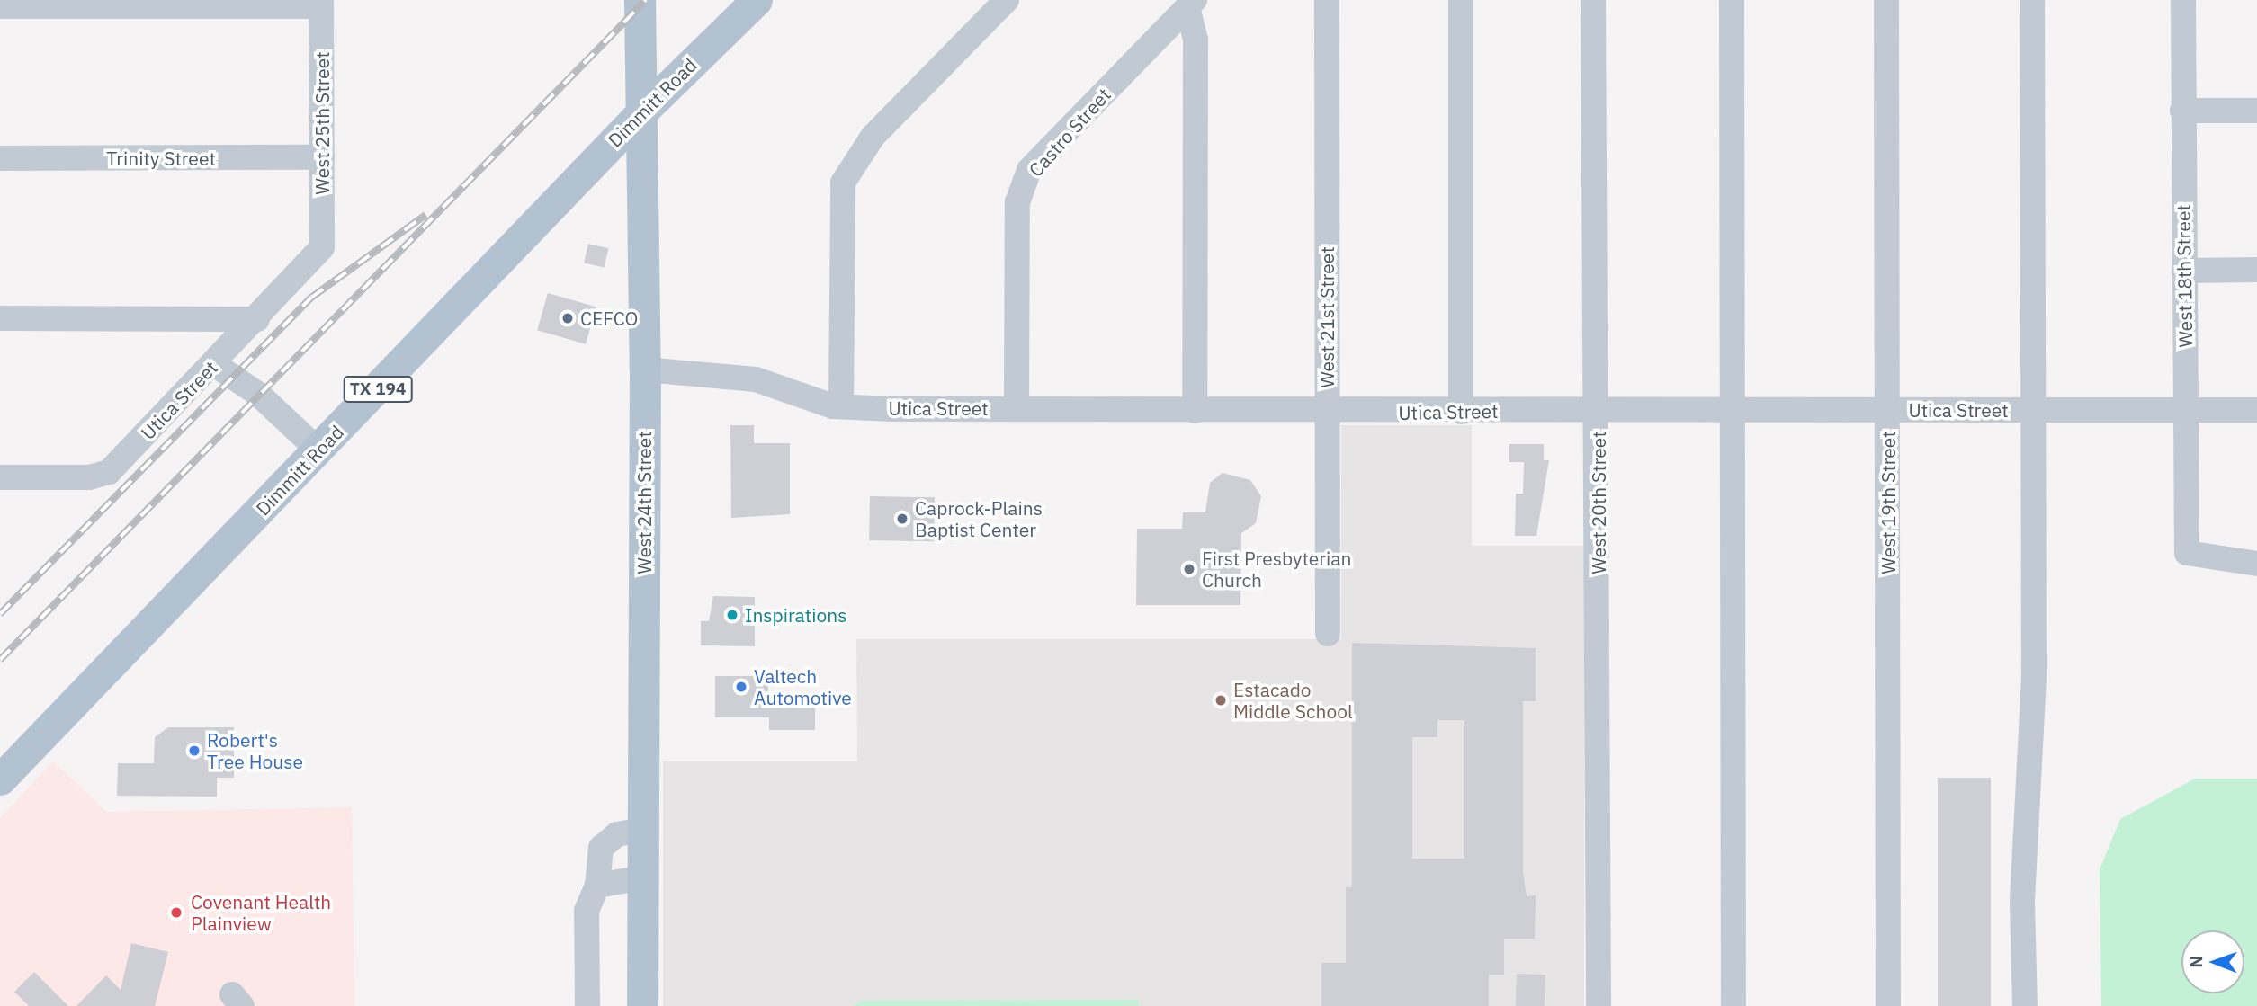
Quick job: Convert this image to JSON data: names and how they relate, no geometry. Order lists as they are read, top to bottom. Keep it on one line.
{"streets":{"main road":["Dimmitt Road","TX 194","West 24th Street"],"street":["West 25th Street","Castro Street","Trinity Street","West 18th Street","West 21st Street","Utica Street","West 20th Street","West 19th Street"]},"crossings":[["Dimmitt Road","West 24th Street"],["West 25th Street","Trinity Street"],["West 25th Street","Utica Street"],["Castro Street","Utica Street"],["West 18th Street","Utica Street"],["West 21st Street","Utica Street"],["Utica Street","West 24th Street"],["Utica Street","West 20th Street"],["Utica Street","West 19th Street"]],"places":["CEFCO","Caprock-Plains Baptist Center","First Presbyterian Church","Inspirations","Valtech Automotive","Estacado Middle School","Robert's Tree House","Covenant Health Plainview"],"north":"left"}
